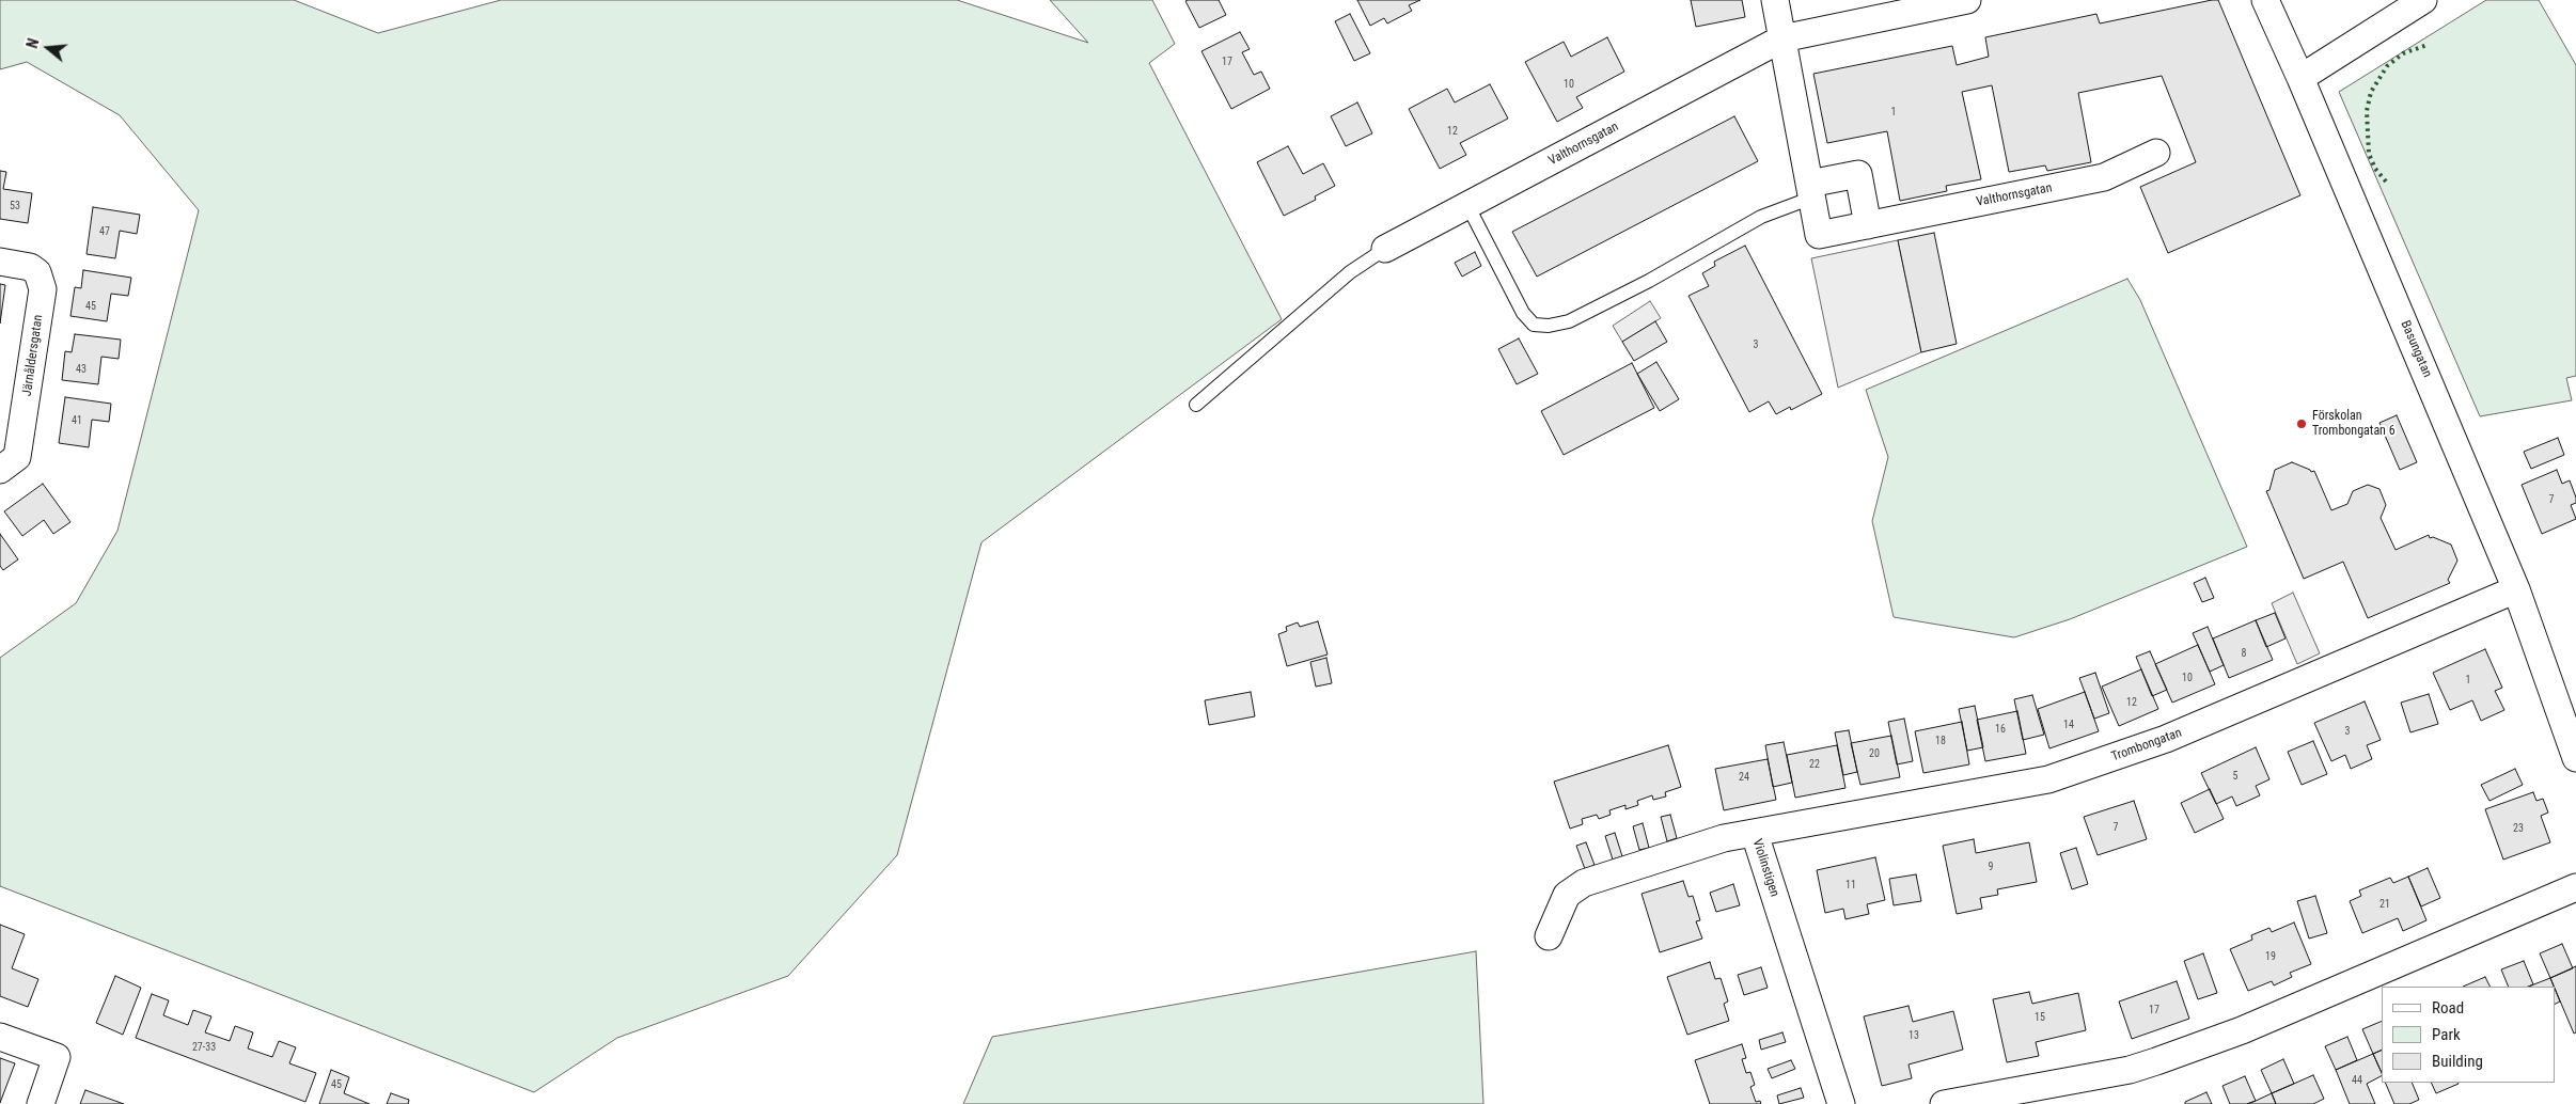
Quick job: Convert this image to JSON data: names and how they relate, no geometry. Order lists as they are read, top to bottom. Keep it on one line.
{"streets":{"street":["Valthornsgatan","Basungatan","Järnåldersgatan","Trombongatan","Violinstigen"]},"crossings":[["Basungatan","Trombongatan"],["Trombongatan","Violinstigen"]],"places":["Förskolan Trombongatan 6"],"house_numbers":["17","10","1","12","53","47","45","3","43","41","7","8","10","1","12","14","16","3","18","20","22","5","24","7","23","9","11","21","19","17","15","13","27-33","44","45"],"legend":["Road","Park","Building"],"north":"left"}
